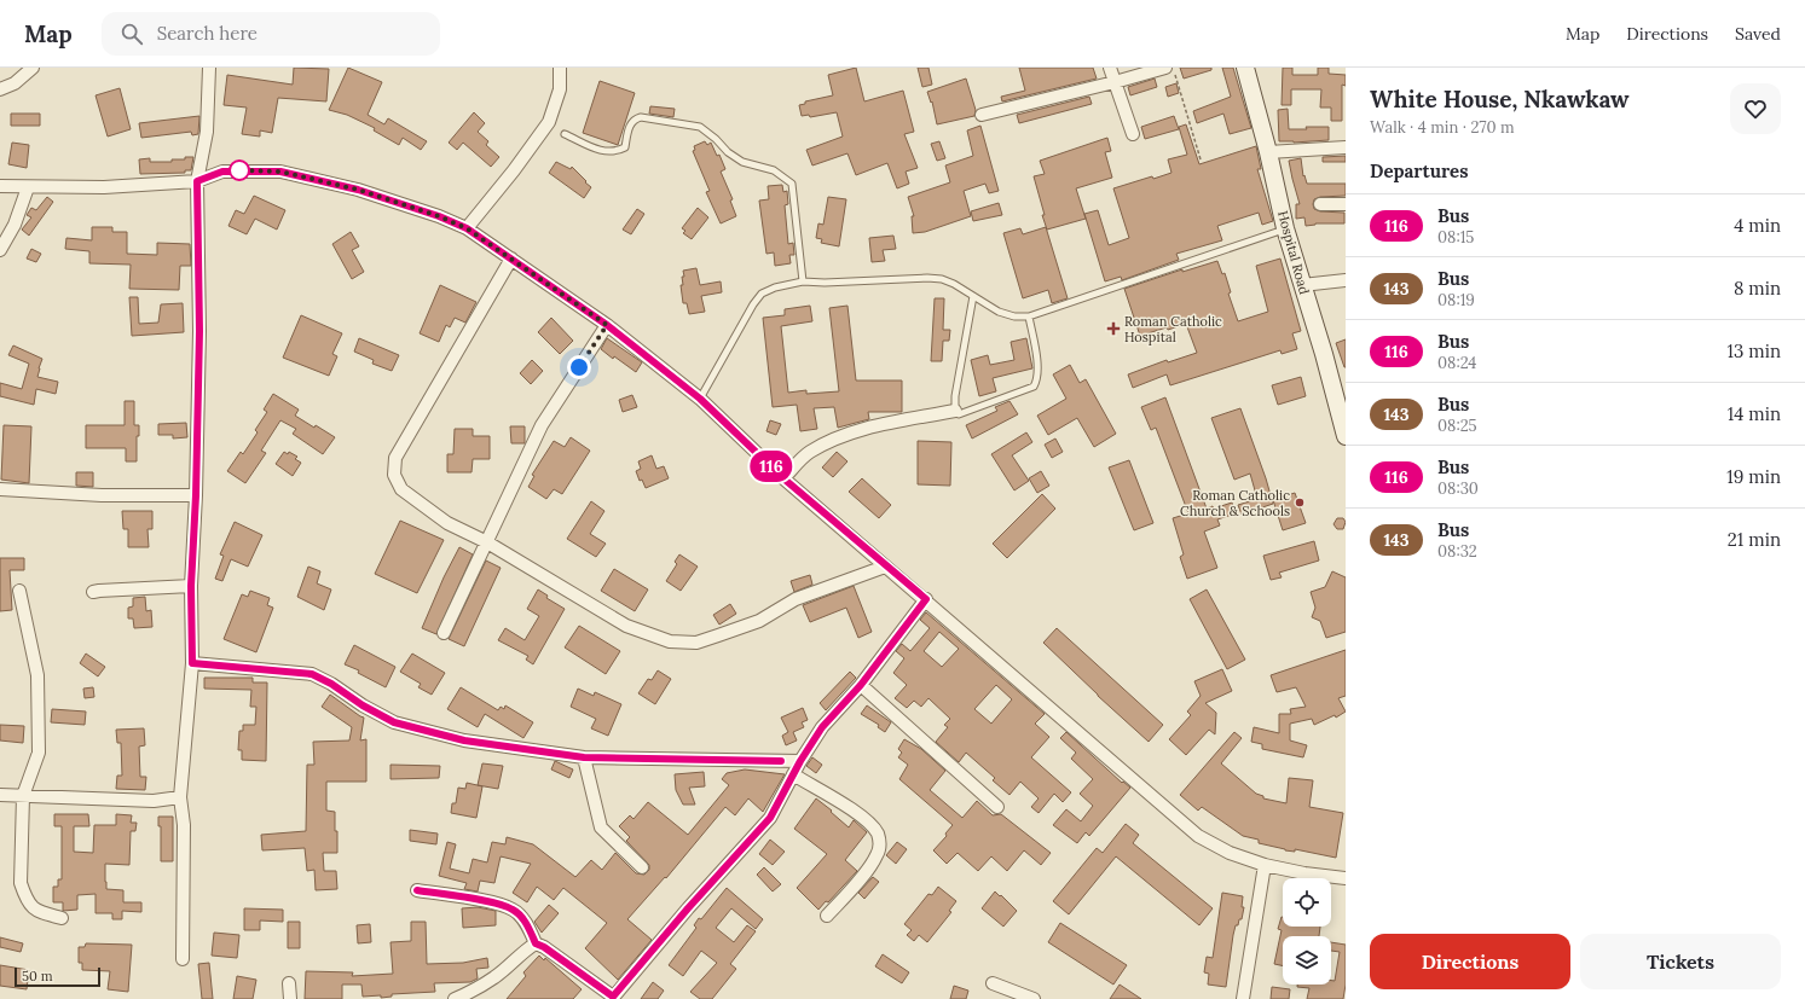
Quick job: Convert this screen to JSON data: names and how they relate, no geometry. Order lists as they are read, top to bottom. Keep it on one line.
{"streets":{"street":["Hospital Road"]},"places":{"health":["Roman Catholic Hospital"],"other":["Roman Catholic Church & Schools"]},"lines":["bus line 116"],"scale_bar":"50 m","page":{"header":"Map","search":"Search here","nav":["Map","Directions","Saved"],"on_map":"116","heading":[["White House, Nkawkaw","Walk · 4 min · 270 m"],"Departures"],"list":[{"mark":"116","name":"Bus","note":"08:15","value":"4 min"},{"mark":"143","name":"Bus","note":"08:19","value":"8 min"},{"mark":"116","name":"Bus","note":"08:24","value":"13 min"},{"mark":"143","name":"Bus","note":"08:25","value":"14 min"},{"mark":"116","name":"Bus","note":"08:30","value":"19 min"},{"mark":"143","name":"Bus","note":"08:32","value":"21 min"}],"buttons":["Directions","Tickets"],"scale":"50 m"}}
